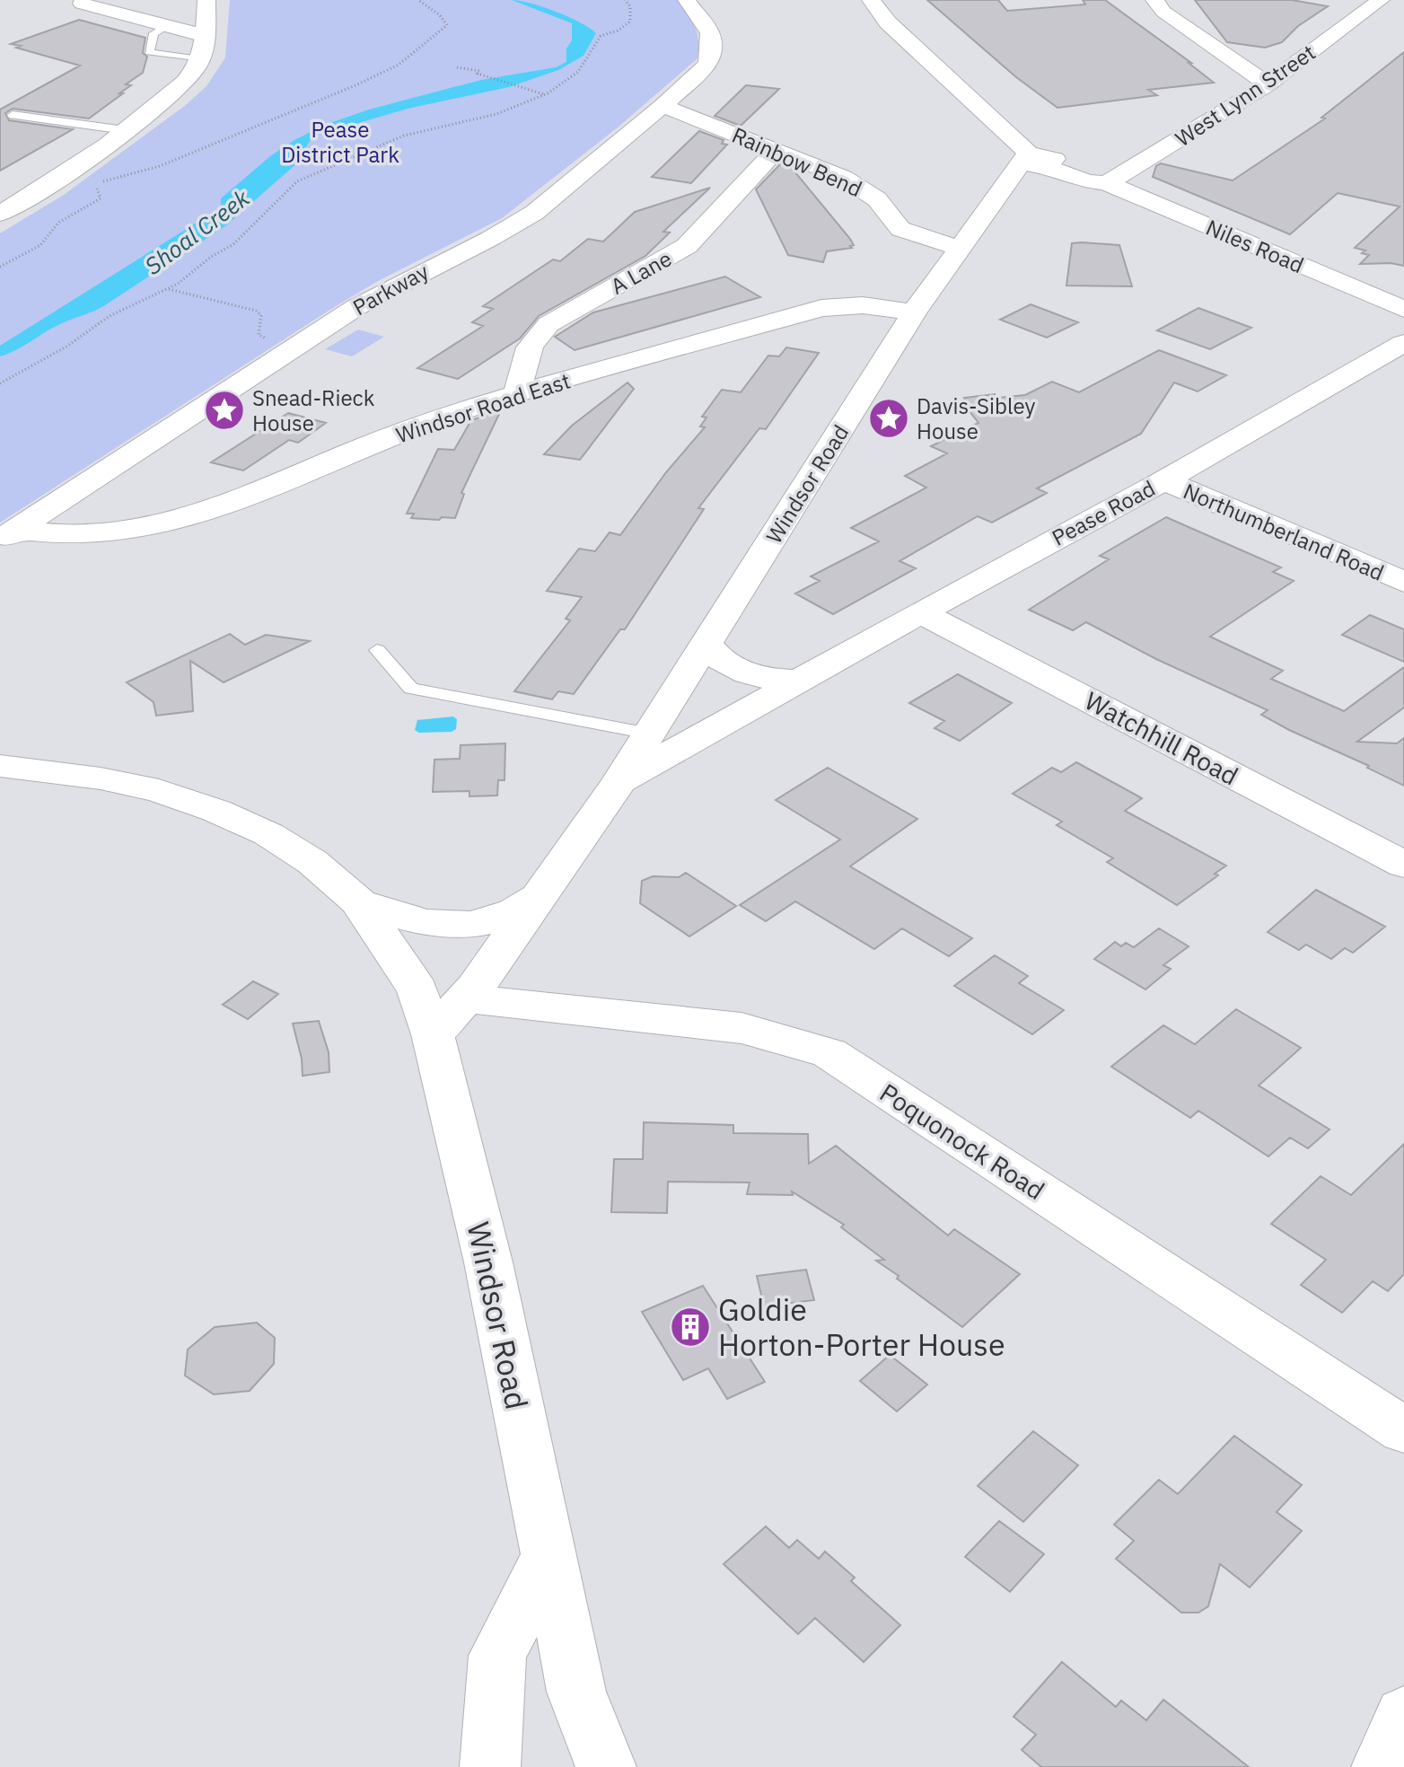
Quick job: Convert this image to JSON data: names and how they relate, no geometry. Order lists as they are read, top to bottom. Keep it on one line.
{"streets":{"street":["West Lynn Street","Rainbow Bend","Niles Road","A Lane","Parkway","Windsor Road East","Windsor Road","Pease Road","Northumberland Road","Watchhill Road","Poquonock Road"]},"crossings":[["West Lynn Street","Niles Road"],["Rainbow Bend","A Lane"],["Rainbow Bend","Parkway"],["Rainbow Bend","Windsor Road"],["Niles Road","Windsor Road"],["A Lane","Windsor Road East"],["Parkway","Windsor Road East"],["Windsor Road East","Windsor Road"],["Windsor Road","Pease Road"],["Windsor Road","Poquonock Road"],["Pease Road","Northumberland Road"],["Pease Road","Watchhill Road"]],"water":["Shoal Creek"],"parks":["Pease District Park"],"places":{"place":["Snead-Rieck House","Davis-Sibley House"],"building":["Goldie Horton-Porter House"]}}
